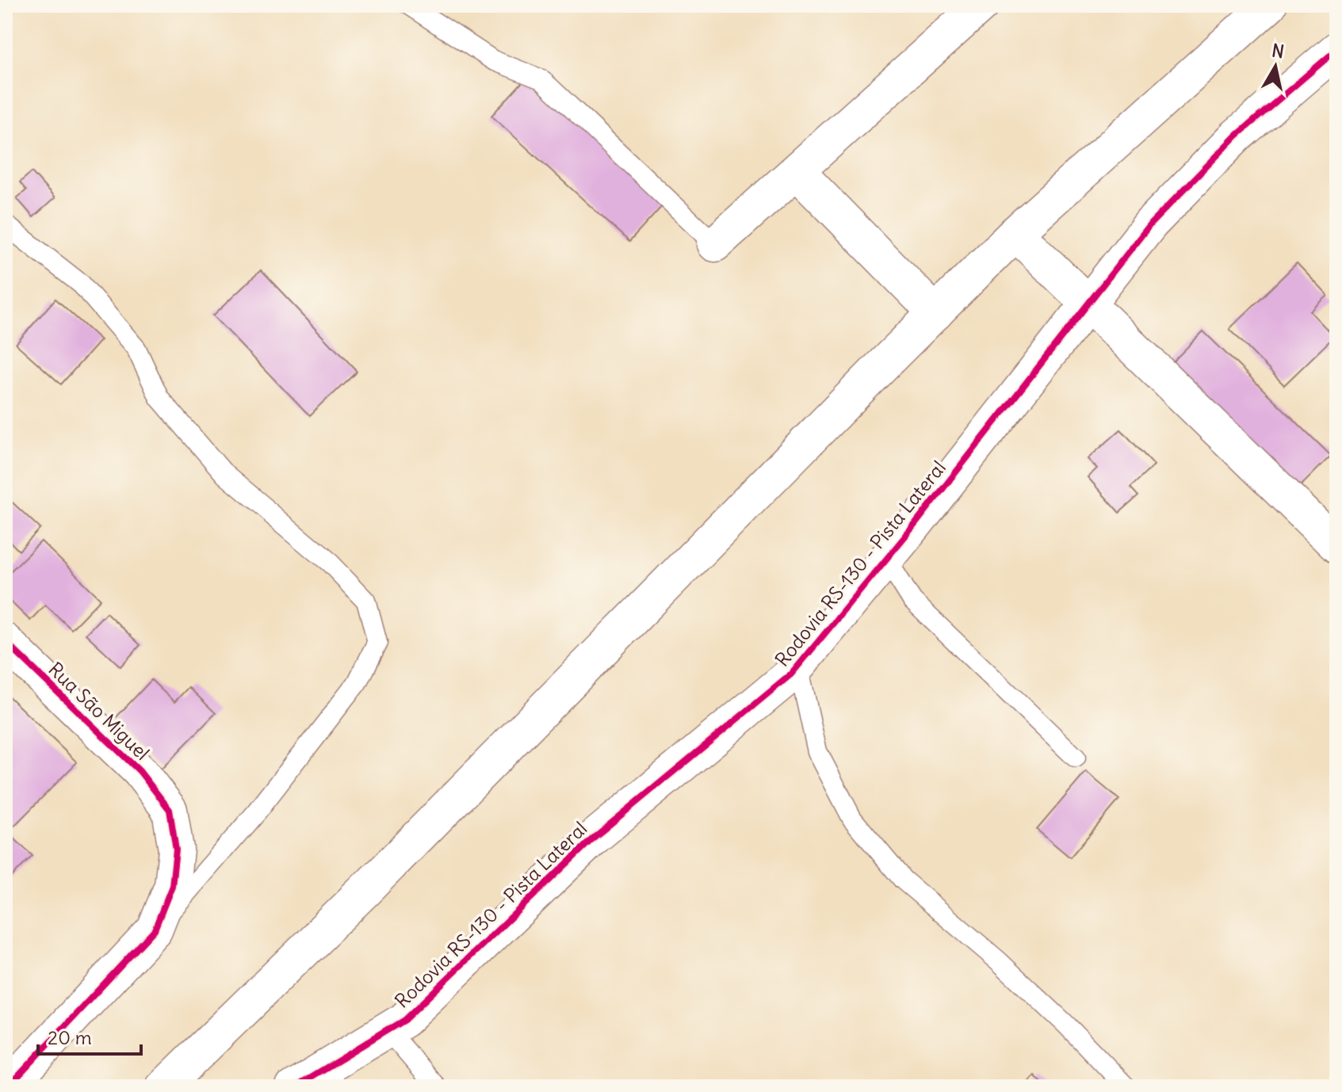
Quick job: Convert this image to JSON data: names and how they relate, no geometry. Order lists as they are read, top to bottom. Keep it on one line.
{"streets":{"street":["Rodovia RS-130 - Pista Lateral","Rua São Miguel"]},"scale_bar":"20 m","north":"top"}
